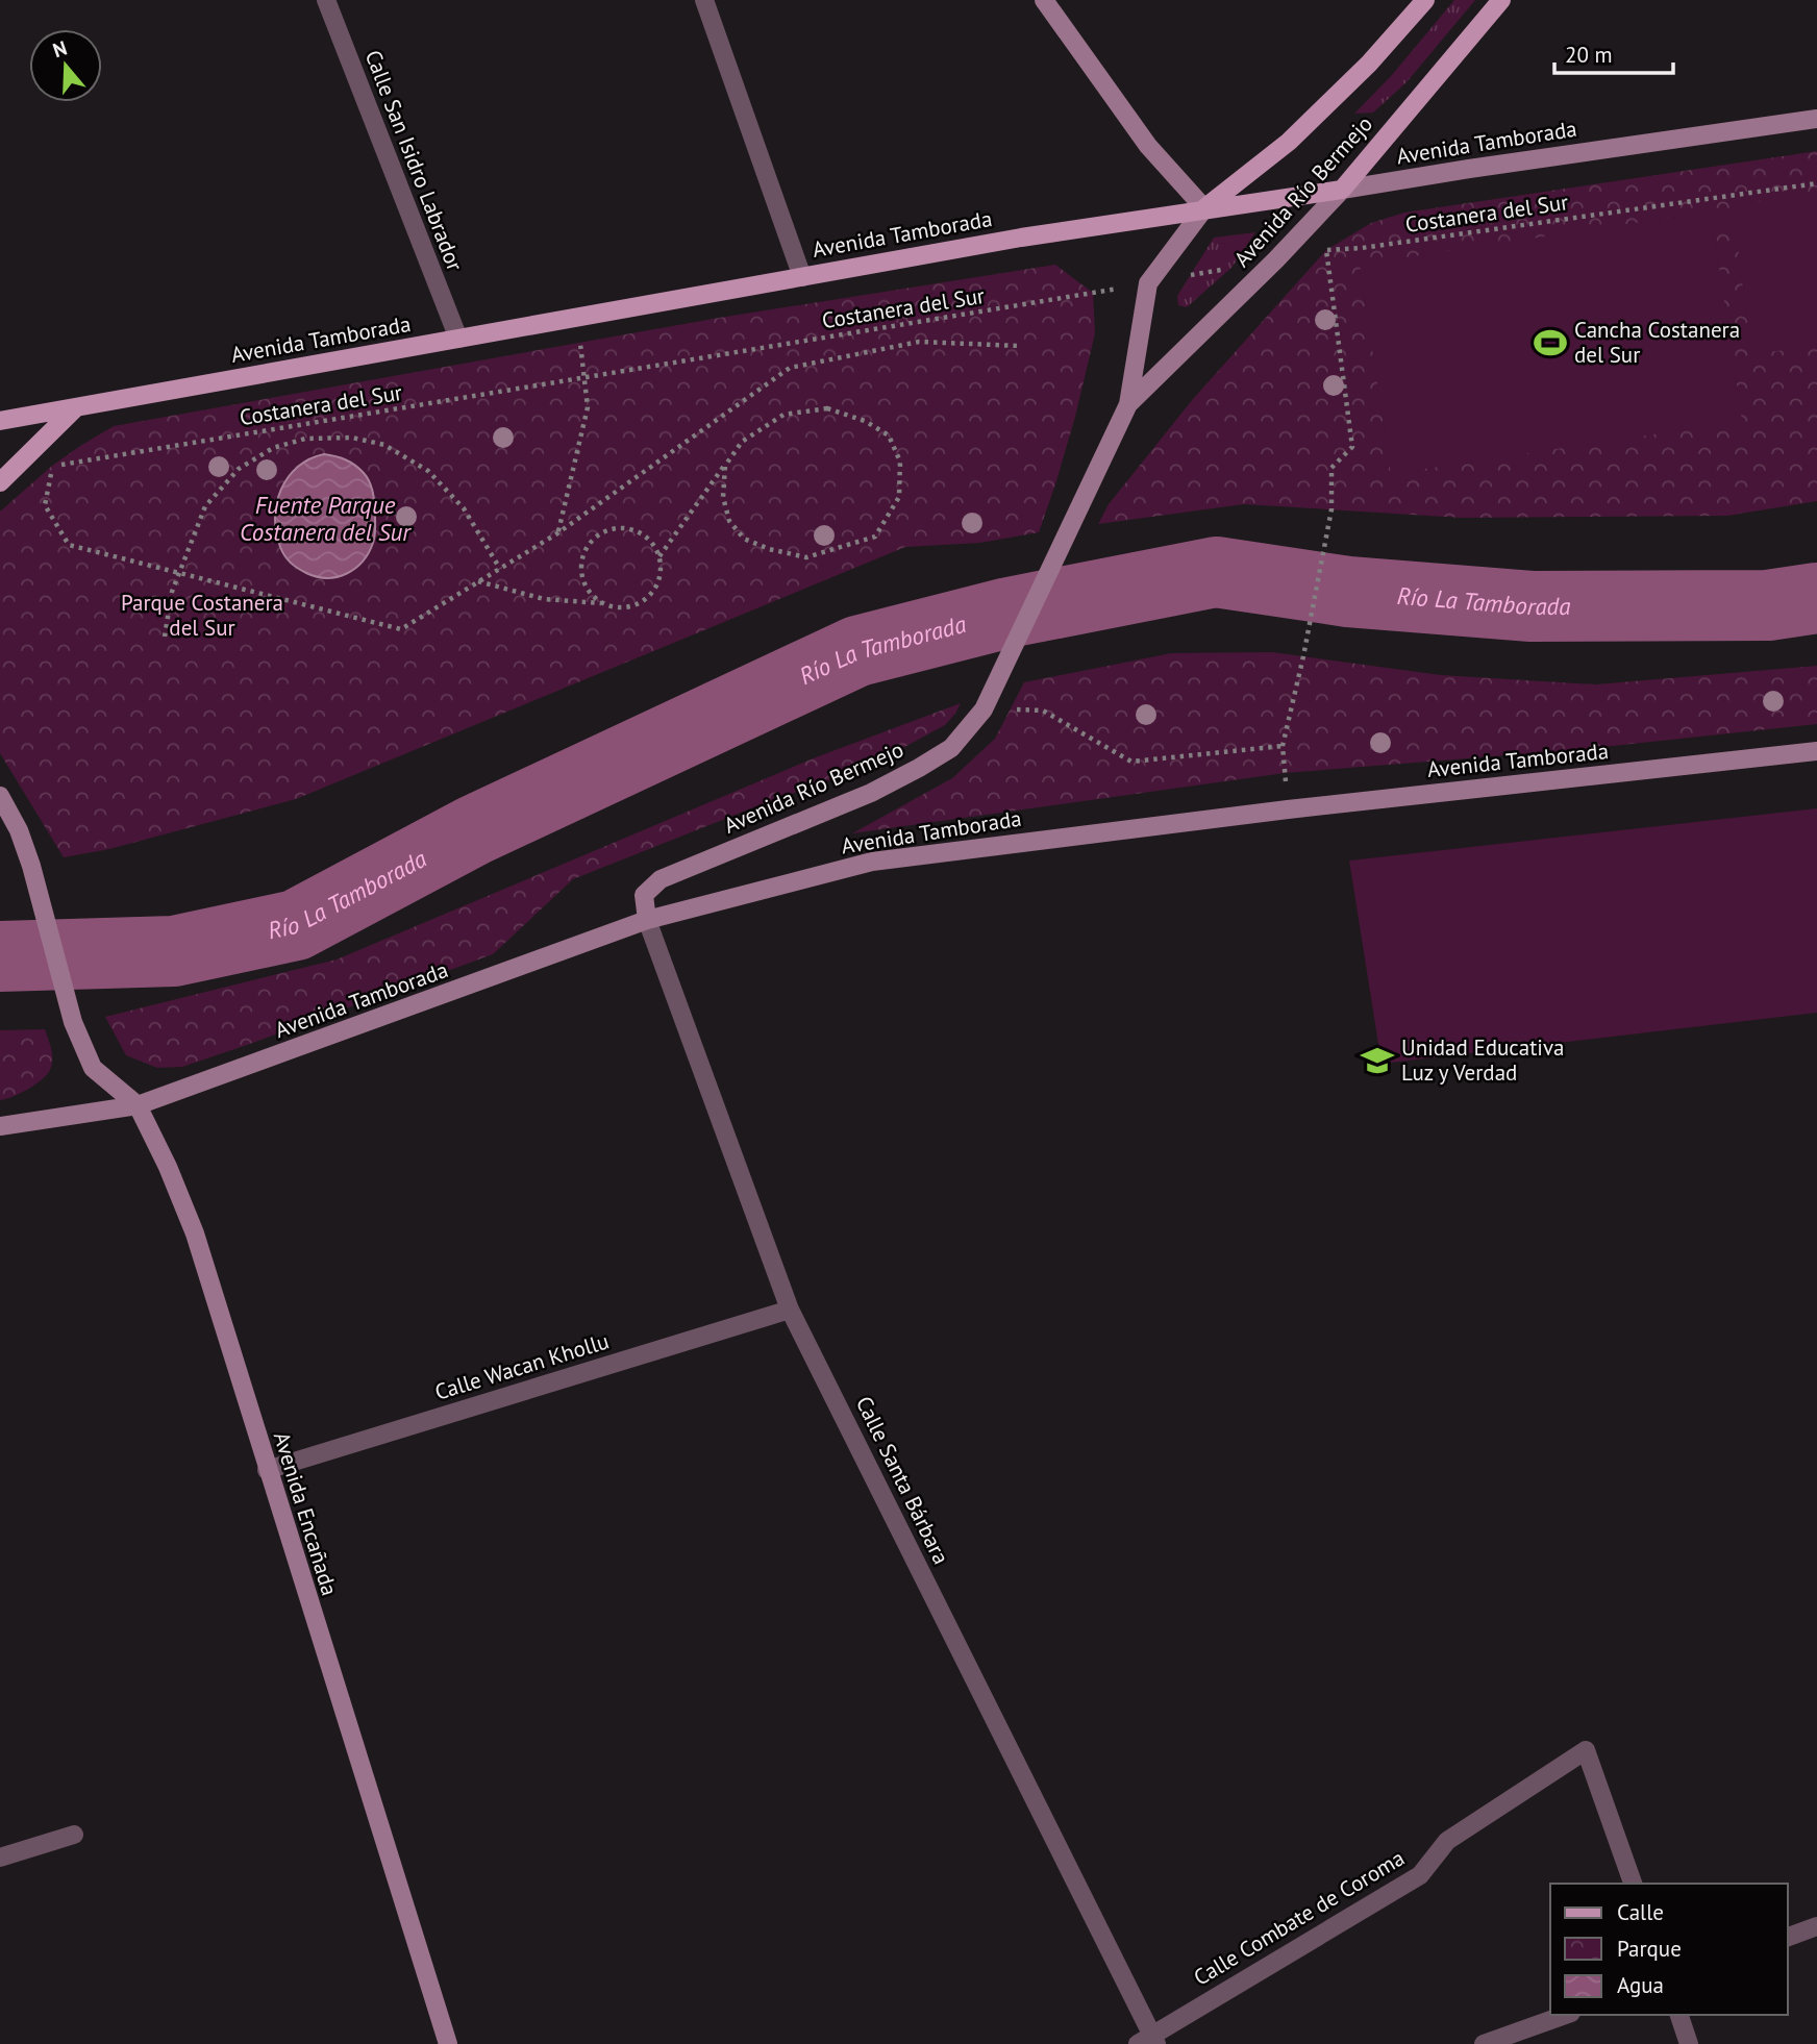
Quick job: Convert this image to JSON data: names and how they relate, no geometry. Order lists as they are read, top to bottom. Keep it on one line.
{"streets":{"main road":["Avenida Tamborada","Avenida Río Bermejo","Avenida Encañada"],"street":["Calle San Isidro Labrador","Calle Wacan Khollu","Calle Santa Bárbara","Calle Combate de Coroma"],"path":["Costanera del Sur"]},"crossings":[["Avenida Tamborada","Calle San Isidro Labrador"],["Avenida Tamborada","Avenida Río Bermejo"],["Avenida Tamborada","Calle Santa Bárbara"],["Avenida Tamborada","Avenida Encañada"],["Avenida Río Bermejo","Costanera del Sur"],["Avenida Río Bermejo","Calle Santa Bárbara"],["Calle Wacan Khollu","Calle Santa Bárbara"],["Calle Wacan Khollu","Avenida Encañada"],["Calle Santa Bárbara","Calle Combate de Coroma"]],"water":["Fuente Parque Costanera del Sur","Río La Tamborada"],"parks":["Parque Costanera del Sur"],"places":{"sports":["Cancha Costanera del Sur"],"school or university":["Unidad Educativa Luz y Verdad"]},"legend":["Calle","Parque","Agua"],"scale_bar":"20 m","north":"top"}
